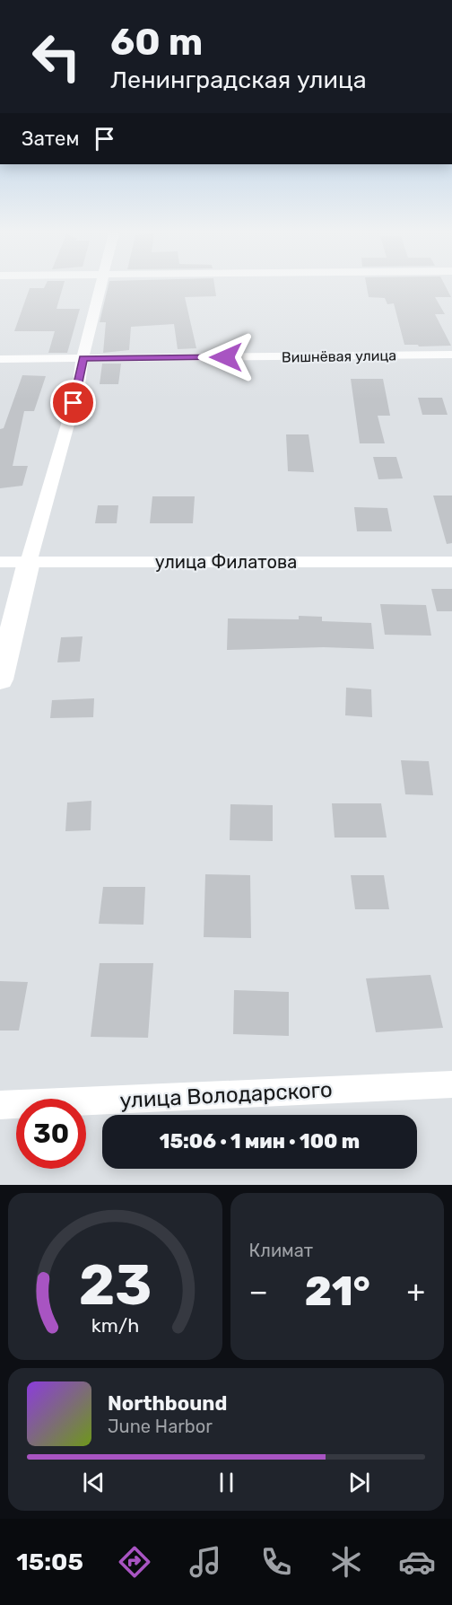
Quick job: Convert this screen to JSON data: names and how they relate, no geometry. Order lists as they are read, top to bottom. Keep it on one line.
{"streets":{"street":["Вишнёвая улица","улица Филатова","улица Володарского"]},"page":{"turn":["60 m","Ленинградская улица"],"then":"Затем","limit":"30","trip":"15:06 · 1 мин · 100 m","tile":"Климат","heat":["−","21°","+"],"song":["Northbound","June Harbor"],"tabs":"15:05","gauge":["23","km/h"]}}
